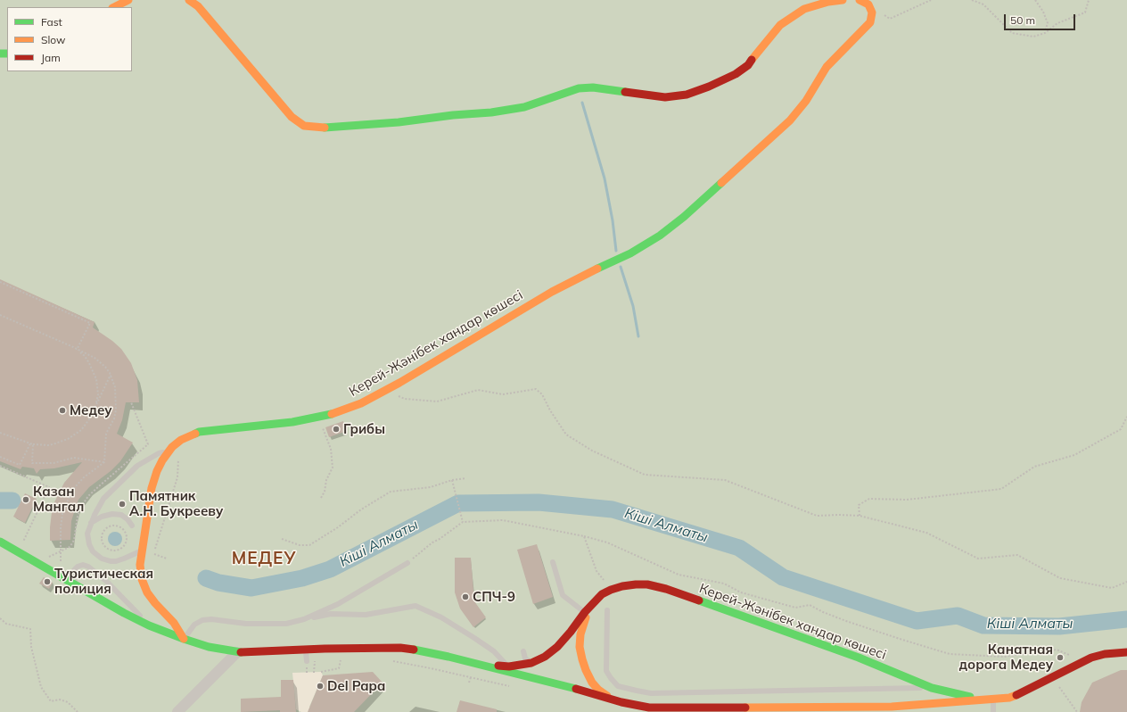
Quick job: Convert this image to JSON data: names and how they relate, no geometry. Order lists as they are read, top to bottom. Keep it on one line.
{"streets":{"street":["Керей-Жәнібек хандар көшесі"]},"districts":["МЕДЕУ"],"water":["Кіші Алматы"],"places":["Медеу","Грибы","Казан Мангал","Памятник А.Н. Букрееву","Туристическая полиция","СПЧ-9","Канатная дорога Медеу","Del Papa"],"legend":["Fast","Slow","Jam"],"scale_bar":"50 m"}
